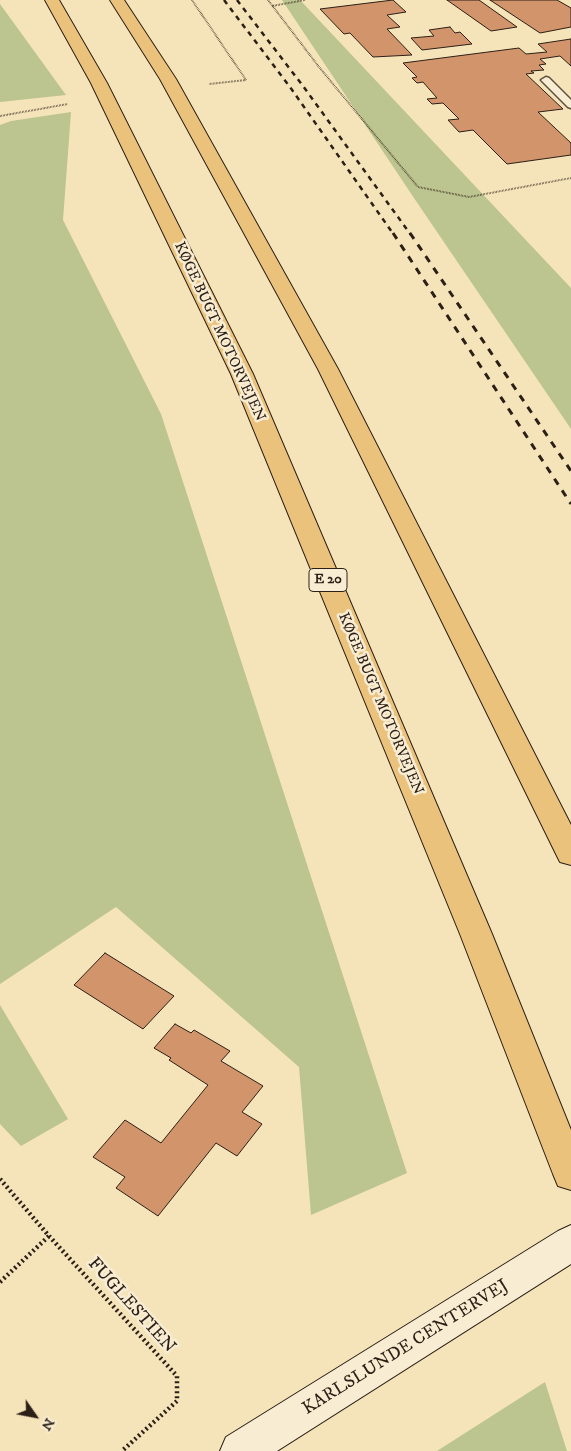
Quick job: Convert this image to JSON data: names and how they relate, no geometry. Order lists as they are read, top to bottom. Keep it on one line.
{"streets":{"highway":["KØGE BUGT MOTORVEJEN","E 20"],"street":["KARLSLUNDE CENTERVEJ"],"path":["FUGLESTIEN"]},"north":"bottom right"}
